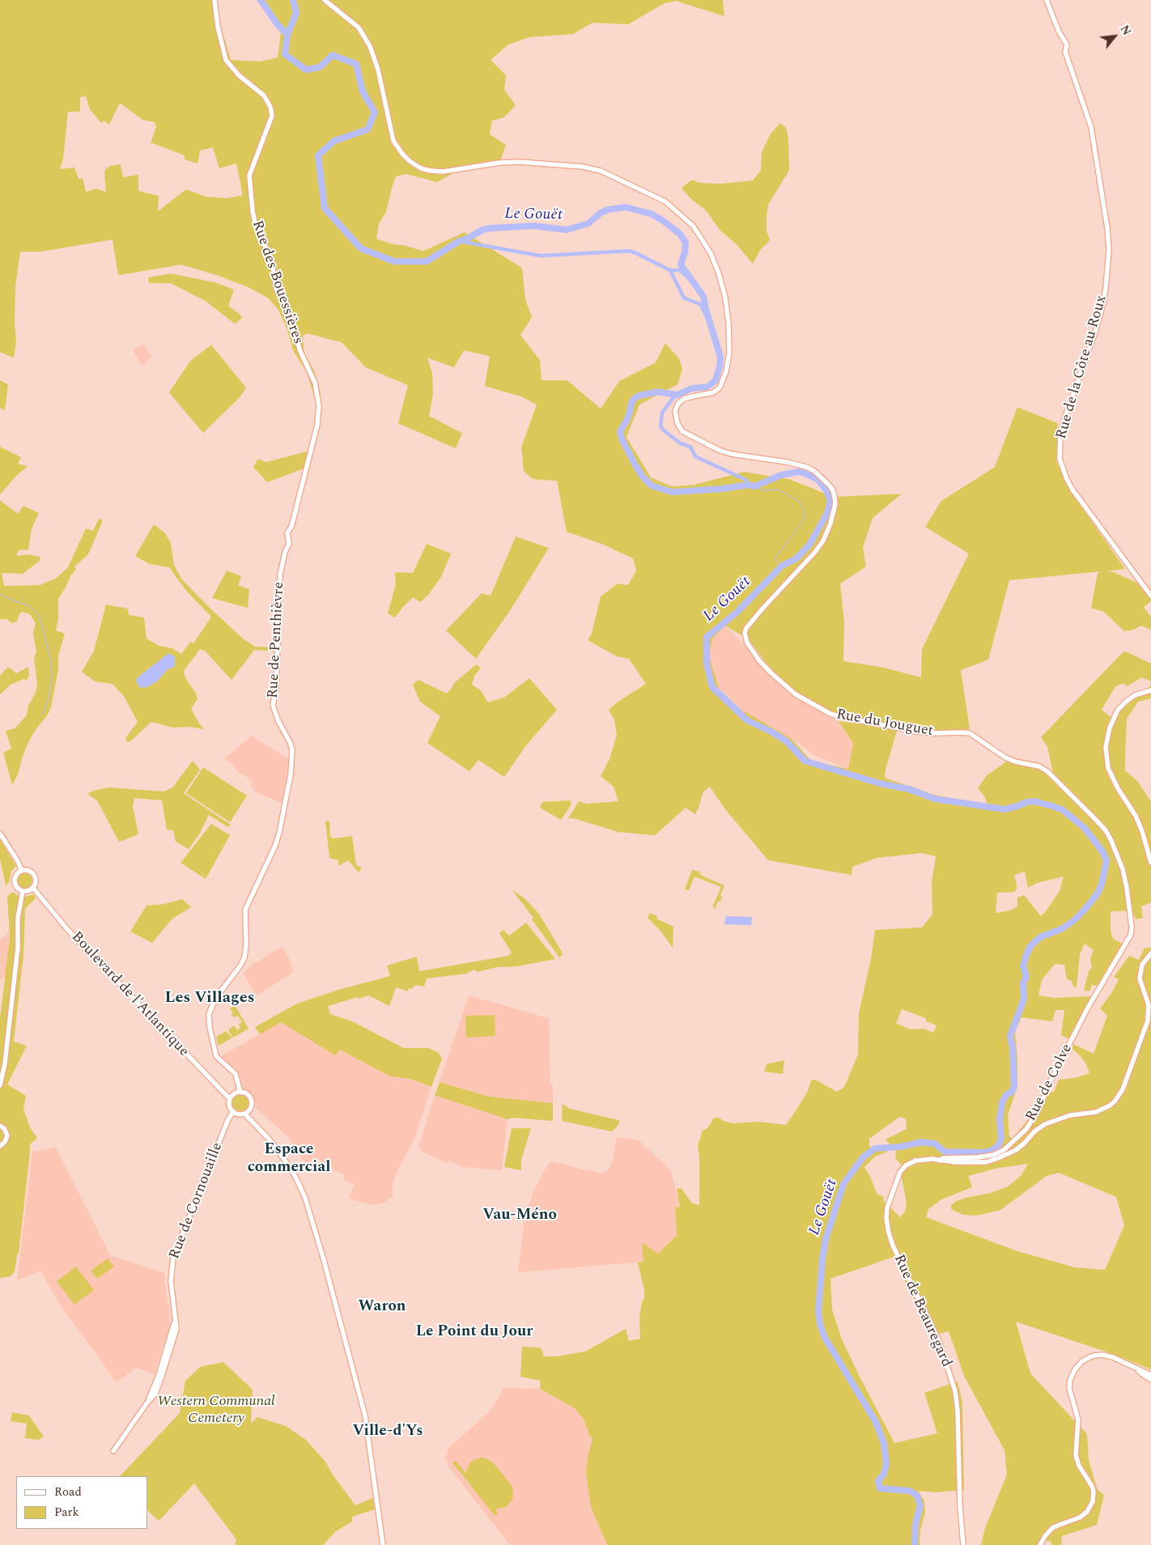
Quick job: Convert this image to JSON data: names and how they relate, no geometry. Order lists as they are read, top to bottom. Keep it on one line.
{"streets":{"street":["Rue des Bouessières","Rue de la Côte au Roux","Rue de Penthièvre","Rue du Jouguet","Boulevard de l'Atlantique","Rue de Colve","Rue de Cornouaille","Rue de Beauregard"]},"crossings":[["Rue des Bouessières","Rue de Penthièvre"],["Rue de Penthièvre","Boulevard de l'Atlantique"],["Rue de Penthièvre","Rue de Cornouaille"],["Rue du Jouguet","Rue de Colve"],["Boulevard de l'Atlantique","Rue de Cornouaille"],["Rue de Colve","Rue de Beauregard"]],"districts":["Les Villages","Espace commercial","Vau-Méno","Waron","Le Point du Jour","Ville-d'Ys"],"water":["Le Gouët"],"parks":["Western Communal Cemetery"],"legend":["Road","Park"],"north":"top right"}
